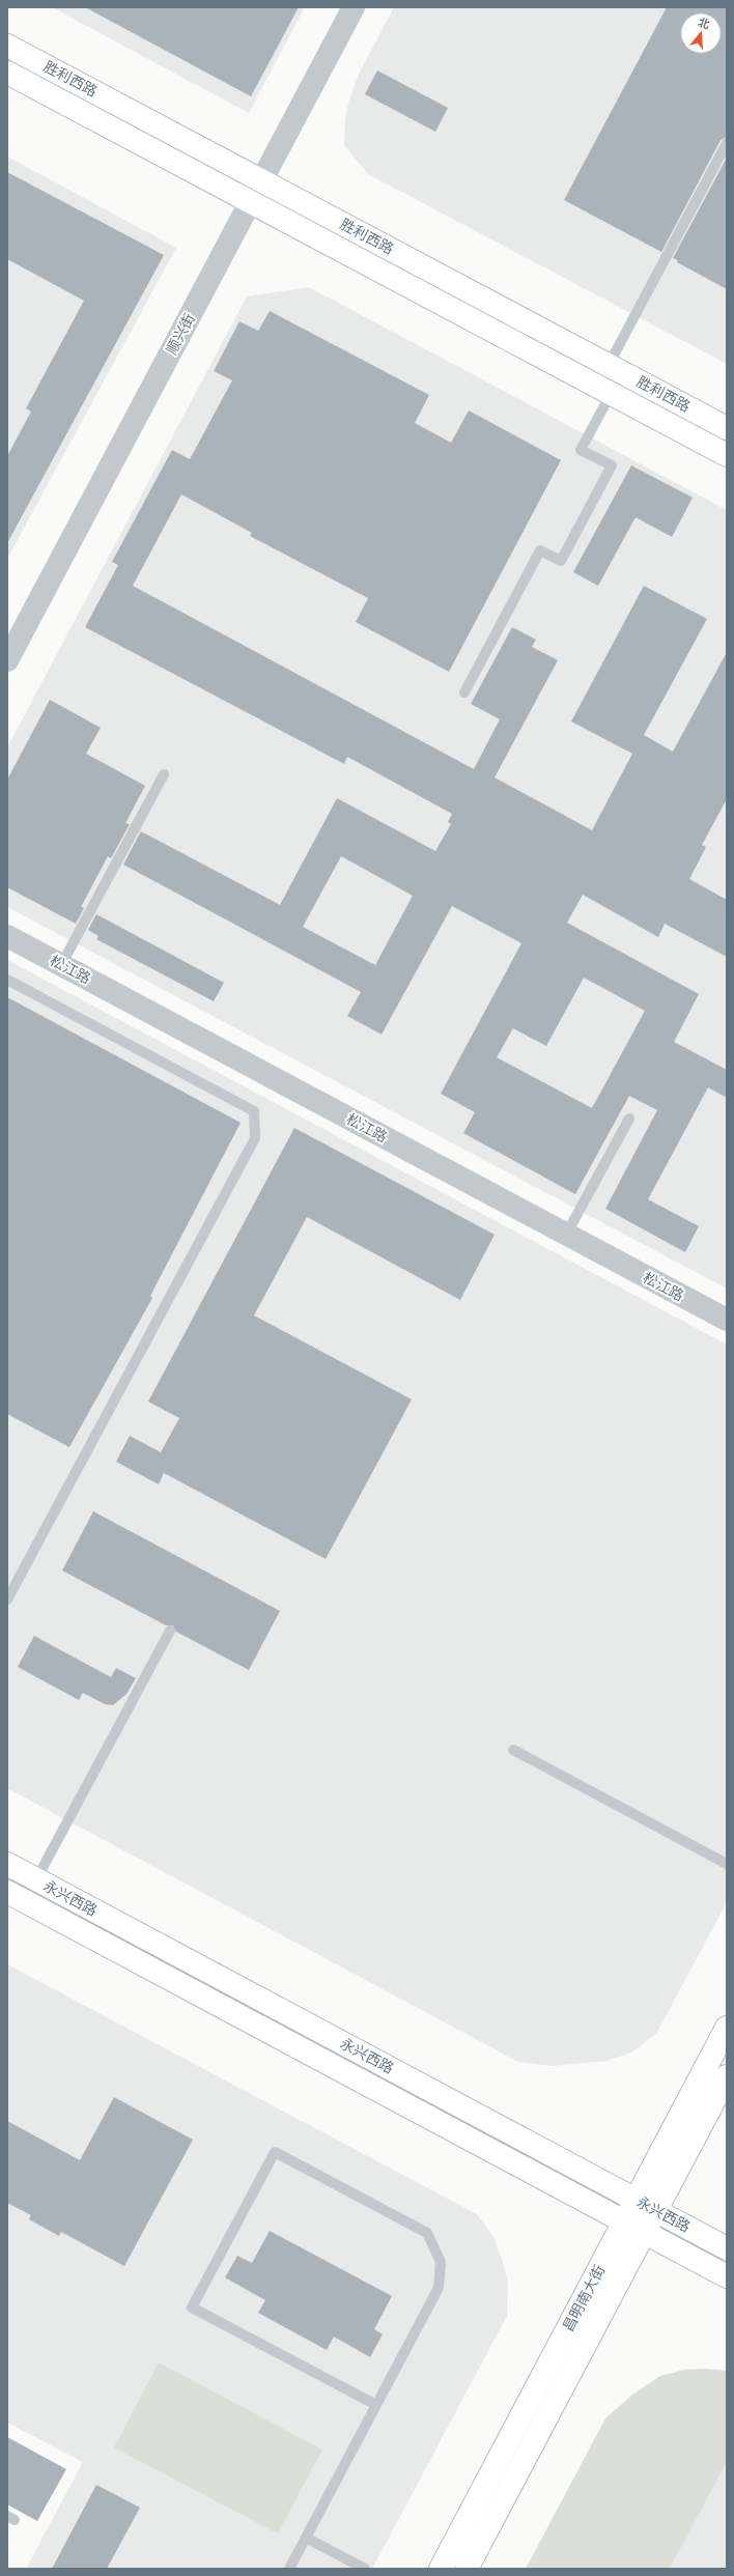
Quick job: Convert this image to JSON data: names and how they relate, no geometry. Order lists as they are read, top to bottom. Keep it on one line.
{"streets":{"main road":["胜利西路","永兴西路","昌明南大街"],"street":["顺兴街","松江路"]},"crossings":[["胜利西路","顺兴街"],["永兴西路","昌明南大街"]],"north":"top"}
